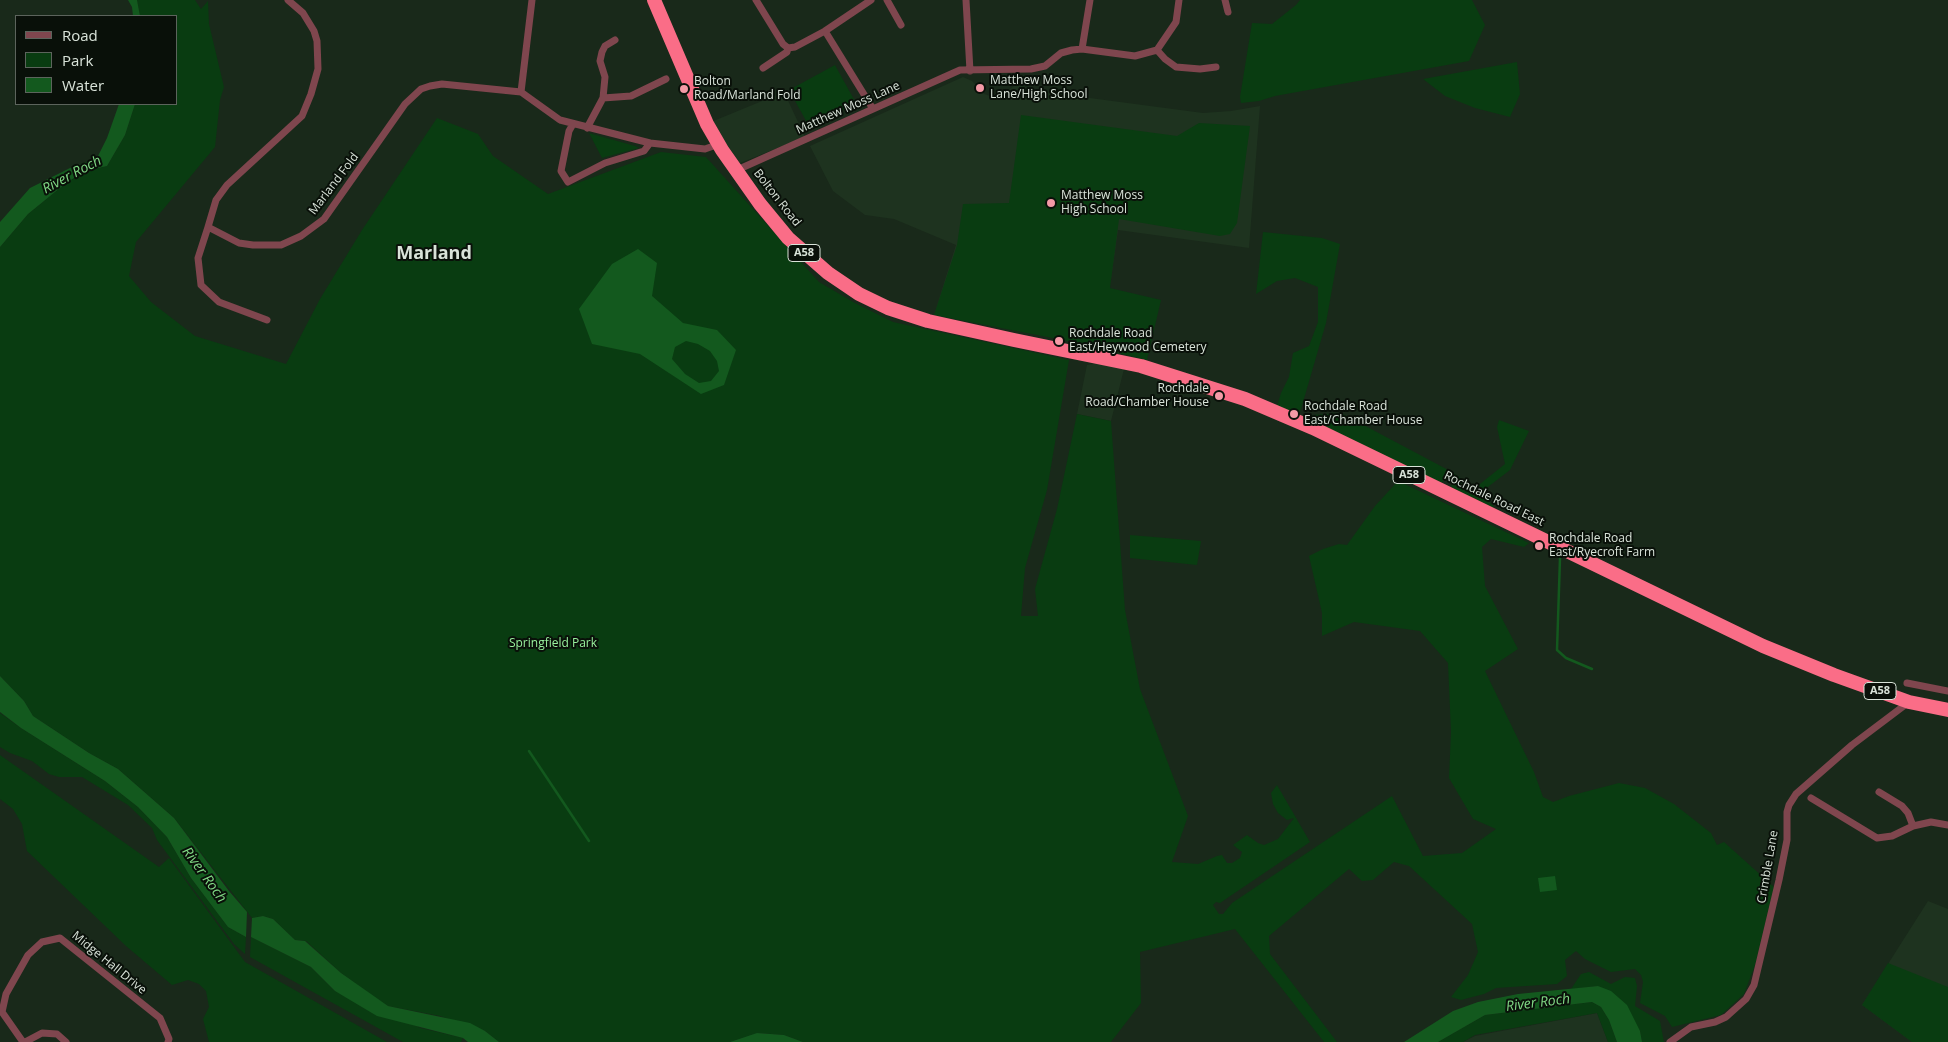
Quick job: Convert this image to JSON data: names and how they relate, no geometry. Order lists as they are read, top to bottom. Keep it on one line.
{"streets":{"highway":["Bolton Road","A58","Rochdale Road East"],"street":["Matthew Moss Lane","Marland Fold","Crimble Lane","Midge Hall Drive"]},"crossings":[["Matthew Moss Lane","Bolton Road"],["Marland Fold","Bolton Road"],["Bolton Road","Rochdale Road East"],["Rochdale Road East","Crimble Lane"]],"districts":["Marland"],"water":["River Roch"],"parks":["Springfield Park"],"places":["Matthew Moss Lane/High School","Bolton Road/Marland Fold","Matthew Moss High School","Rochdale Road East/Heywood Cemetery","Rochdale Road/Chamber House","Rochdale Road East/Chamber House","Rochdale Road East/Ryecroft Farm"],"legend":["Road","Park","Water"]}
